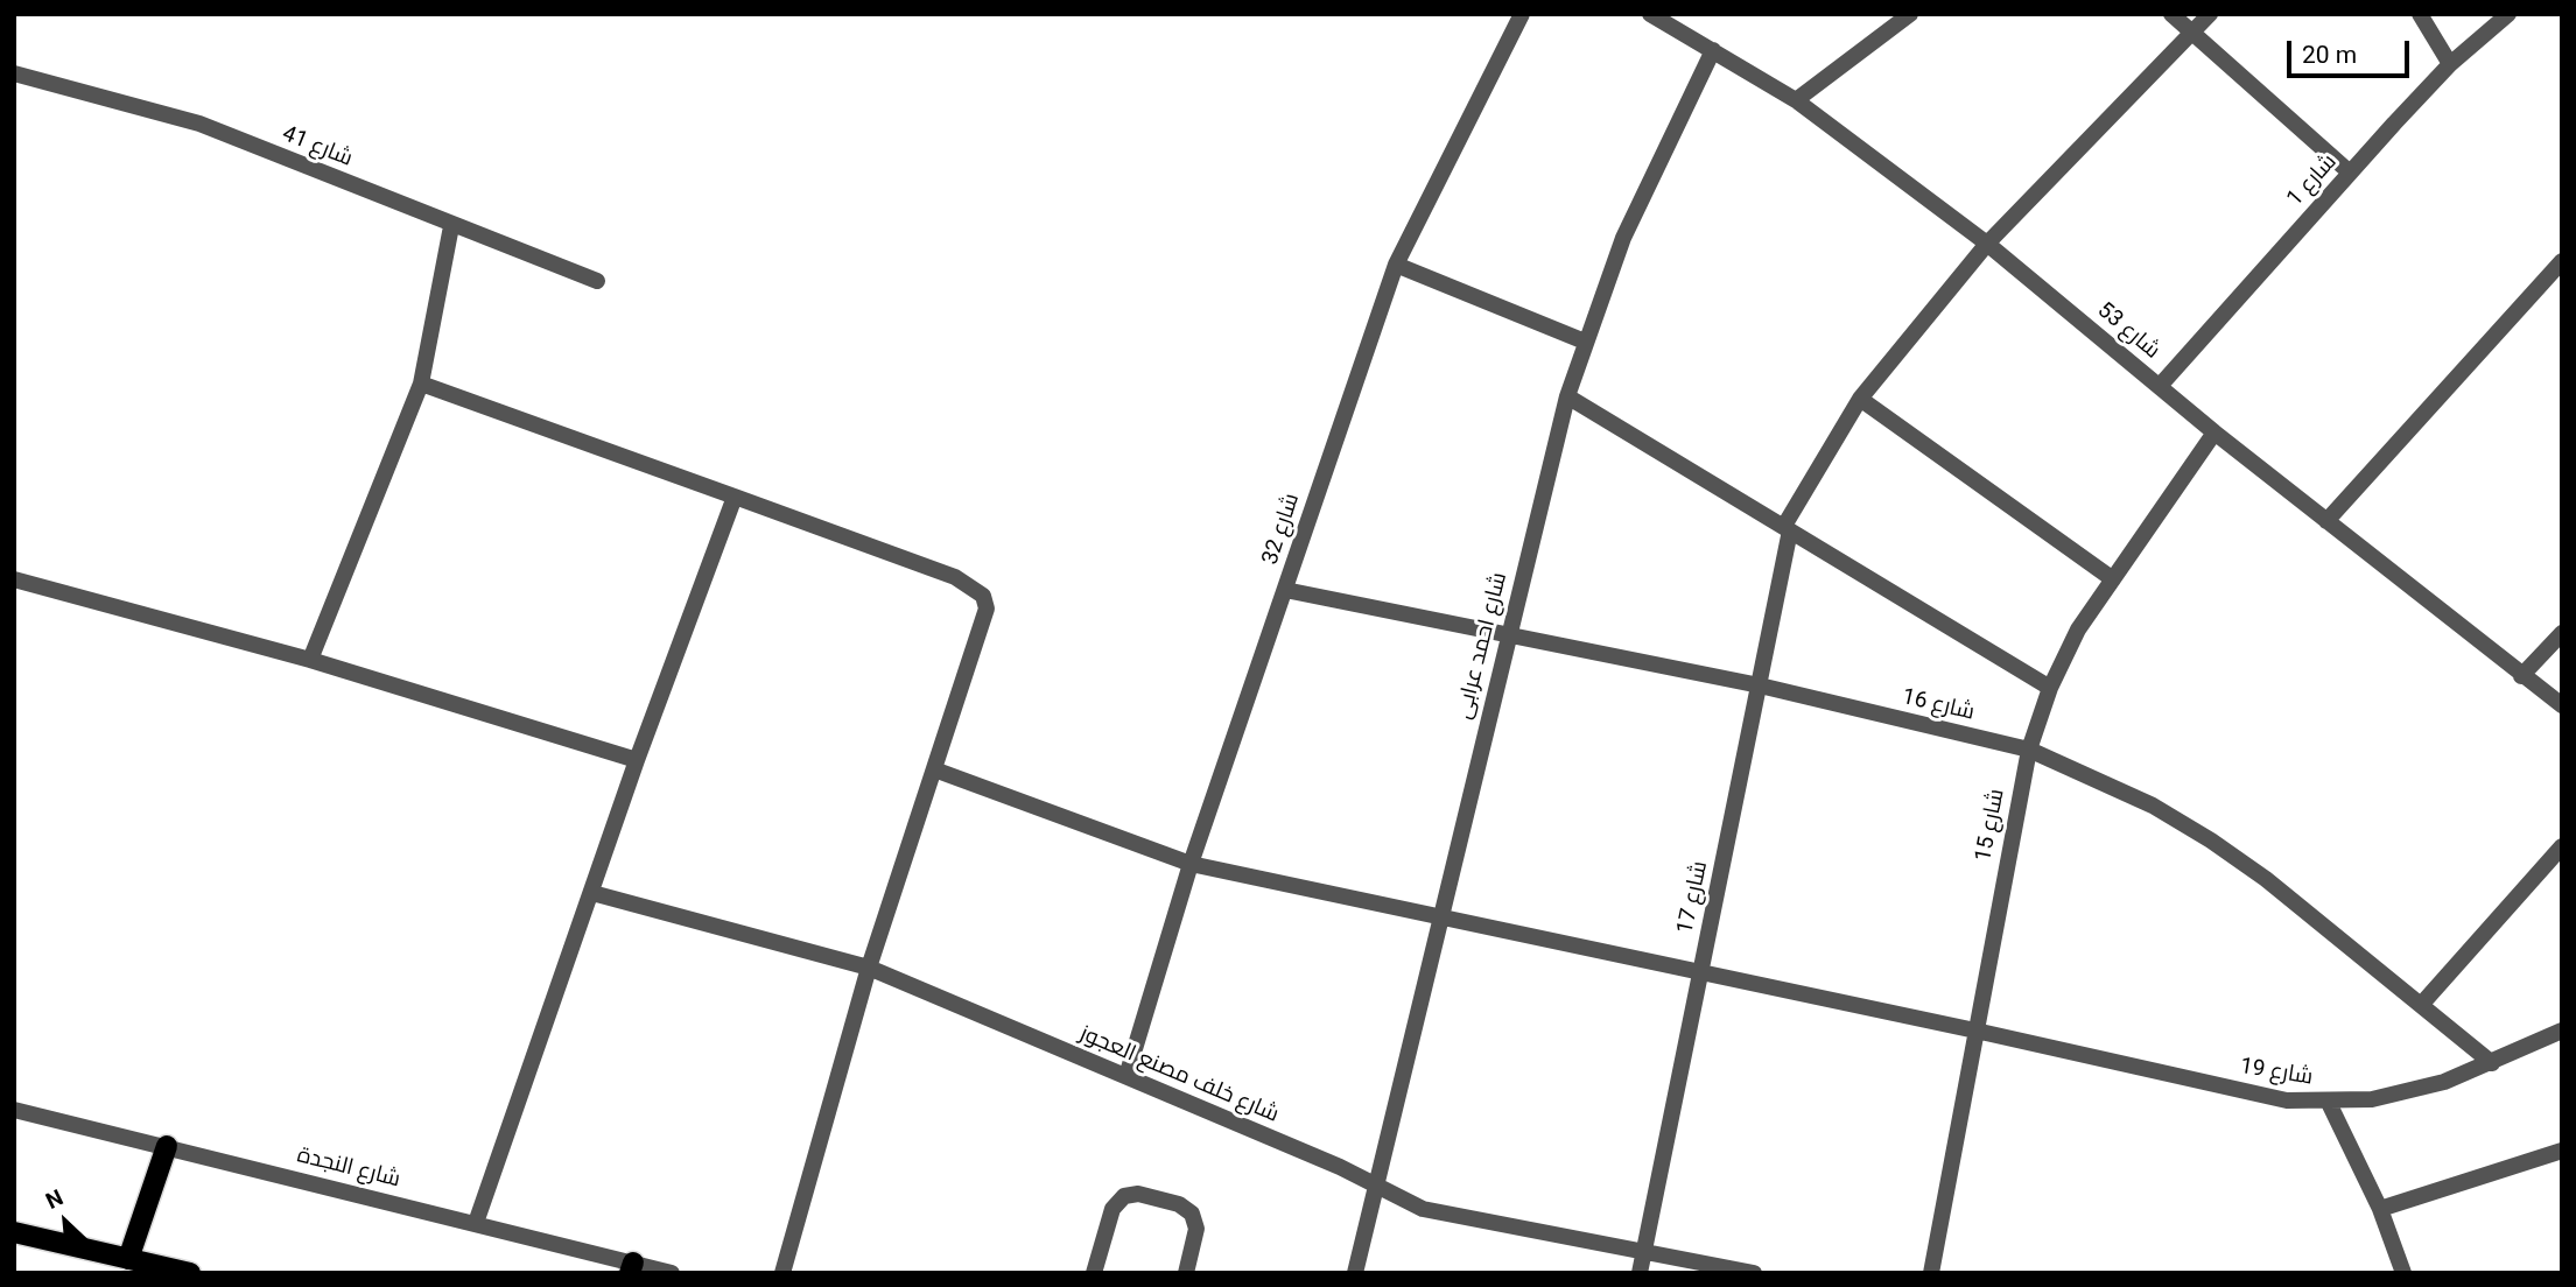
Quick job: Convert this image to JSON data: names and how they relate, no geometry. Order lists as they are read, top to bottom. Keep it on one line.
{"streets":{"street":["شارع 41","شارع 1","شارع 53","شارع 32","شارع احمد عرابى","شارع 16","شارع 15","شارع 17","شارع 19","شارع خلف مصنع العجوز","شارع النجدة"]},"crossings":[["شارع 1","شارع 53"],["شارع 53","شارع احمد عرابى"],["شارع 53","شارع 15"],["شارع 53","شارع 17"],["شارع 32","شارع 16"],["شارع 32","شارع 19"],["شارع 32","شارع خلف مصنع العجوز"],["شارع احمد عرابى","شارع 16"],["شارع احمد عرابى","شارع 19"],["شارع احمد عرابى","شارع خلف مصنع العجوز"],["شارع 16","شارع 15"],["شارع 16","شارع 17"],["شارع 16","شارع 19"],["شارع 15","شارع 19"],["شارع 17","شارع 19"],["شارع 17","شارع خلف مصنع العجوز"]],"scale_bar":"20 m","north":"top left"}
